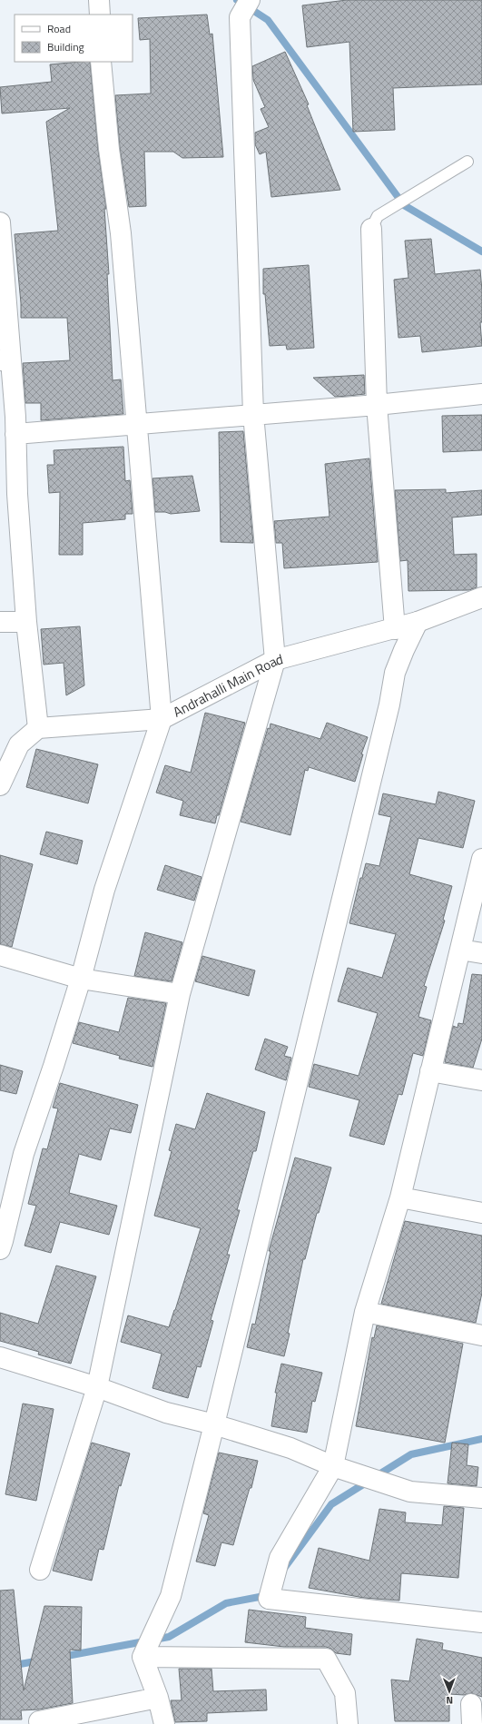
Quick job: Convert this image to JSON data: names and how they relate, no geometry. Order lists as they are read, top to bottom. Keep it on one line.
{"streets":{"street":["Andrahalli Main Road"]},"legend":["Road","Building"],"north":"bottom"}
